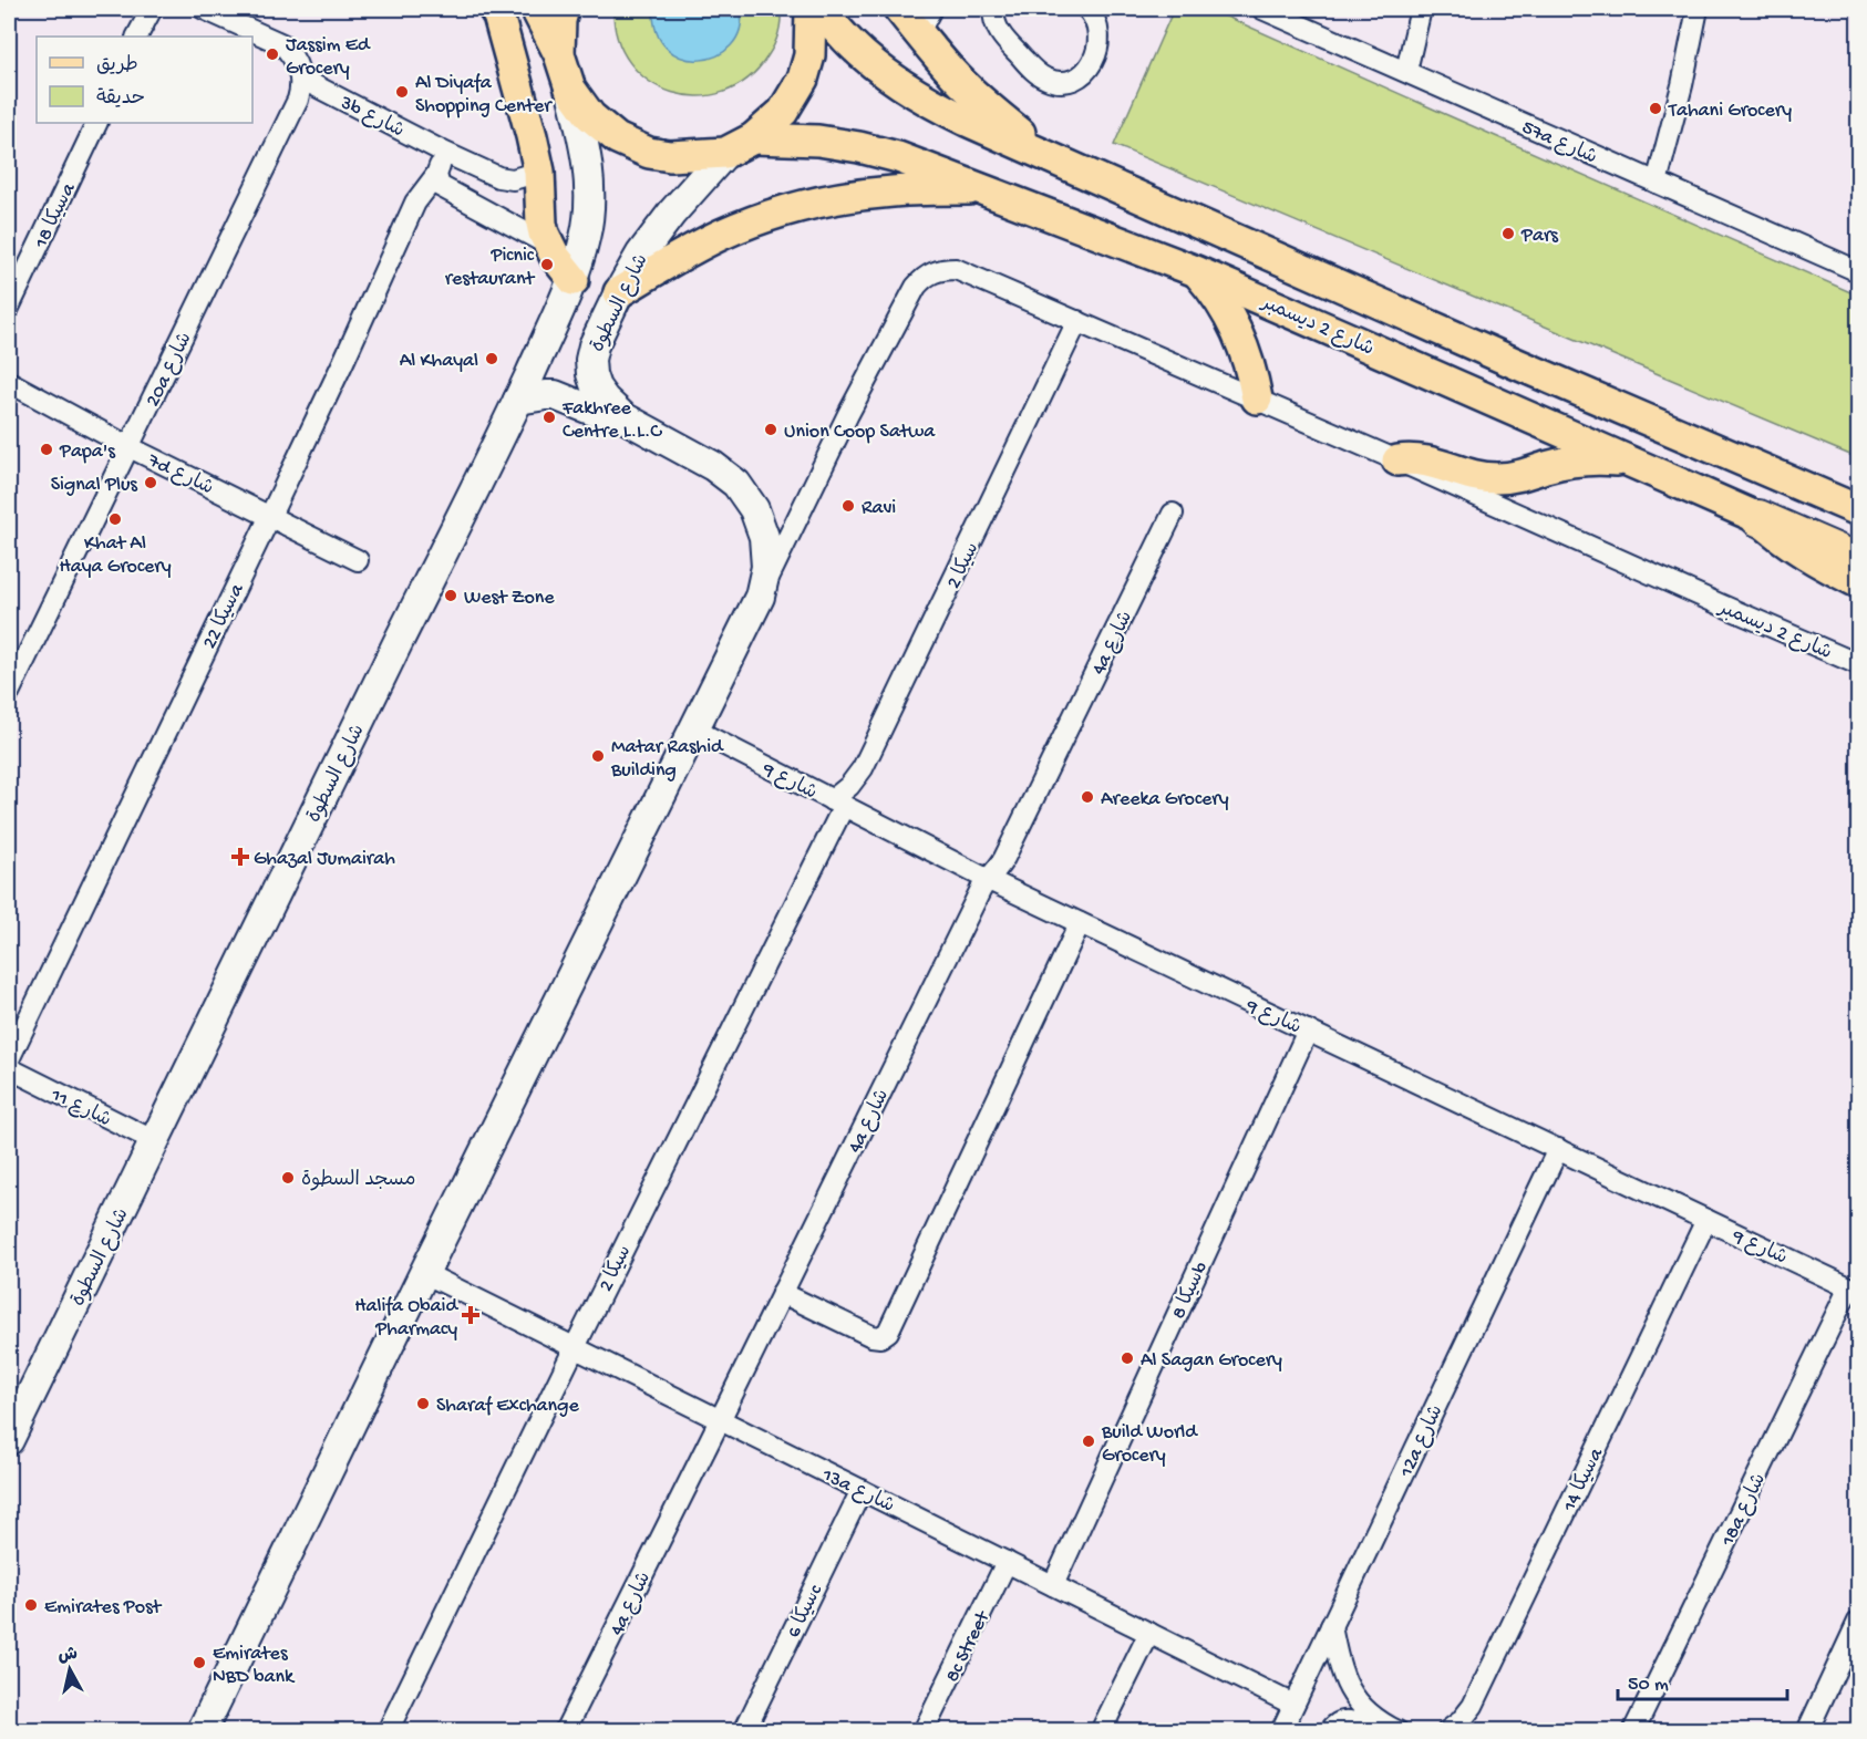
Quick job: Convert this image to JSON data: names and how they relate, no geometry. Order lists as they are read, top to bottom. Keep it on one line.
{"streets":{"main road":["شارع السطوة","شارع 2 ديسمبر"],"street":["3b شارع","57a شارع","سيكا 18a","20a شارع","7d شارع","سيكا 2","سيكا 22a","4a شارع","شارع 9","شارع 11","سيكا 8b","12a شارع","سيكا 14a","13a شارع","18a شارع","سيكا 6c","8c Street"]},"crossings":[["3b شارع","20a شارع"],["شارع السطوة","شارع 2 ديسمبر"],["شارع السطوة","شارع 9"],["شارع السطوة","شارع 11"],["شارع السطوة","13a شارع"],["شارع 2 ديسمبر","سيكا 2"],["20a شارع","7d شارع"],["7d شارع","سيكا 22a"],["سيكا 2","شارع 9"],["سيكا 2","13a شارع"],["4a شارع","شارع 9"],["4a شارع","13a شارع"],["شارع 9","سيكا 8b"],["شارع 9","12a شارع"],["شارع 9","سيكا 14a"],["شارع 9","18a شارع"],["سيكا 8b","13a شارع"],["12a شارع","13a شارع"],["13a شارع","سيكا 6c"],["13a شارع","8c Street"]],"places":{"other":["Jassim Ed Grocery","Al Diyafa Shopping Center","Tahani Grocery","Pars","Picnic restaurant","Al Khayal","Fakhree Centre L.L.C","Union Coop Satwa","Papa's","Signal Plus","Ravi","Khat Al Haya Grocery","West Zone","Matar Rashid Building","Areeka Grocery","مسجد السطوة","Al Sagan Grocery","Sharaf Exchange","Build World Grocery","Emirates Post","Emirates NBD bank"],"health":["Ghazal Jumairah","Halifa Obaid Pharmacy"]},"legend":["طريق","حديقة"],"scale_bar":"50 m","north":"top"}
